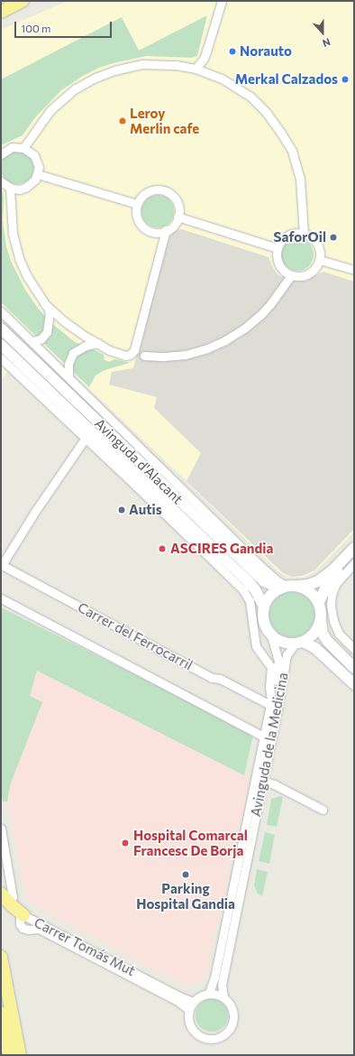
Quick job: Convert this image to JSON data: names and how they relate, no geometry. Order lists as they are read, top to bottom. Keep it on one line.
{"streets":{"main road":["Avinguda d'Alacant"],"street":["Carrer del Ferrocarril","Avinguda de la Medicina","Carrer Tomás Mut"]},"crossings":[["Avinguda d'Alacant","Carrer del Ferrocarril"],["Avinguda d'Alacant","Avinguda de la Medicina"],["Carrer del Ferrocarril","Avinguda de la Medicina"],["Avinguda de la Medicina","Carrer Tomás Mut"]],"places":["Norauto","Merkal Calzados","Leroy Merlin cafe","SaforOil","Autis","ASCIRES Gandia","Hospital Comarcal Francesc De Borja","Parking Hospital Gandia"],"scale_bar":"100 m","north":"bottom"}
